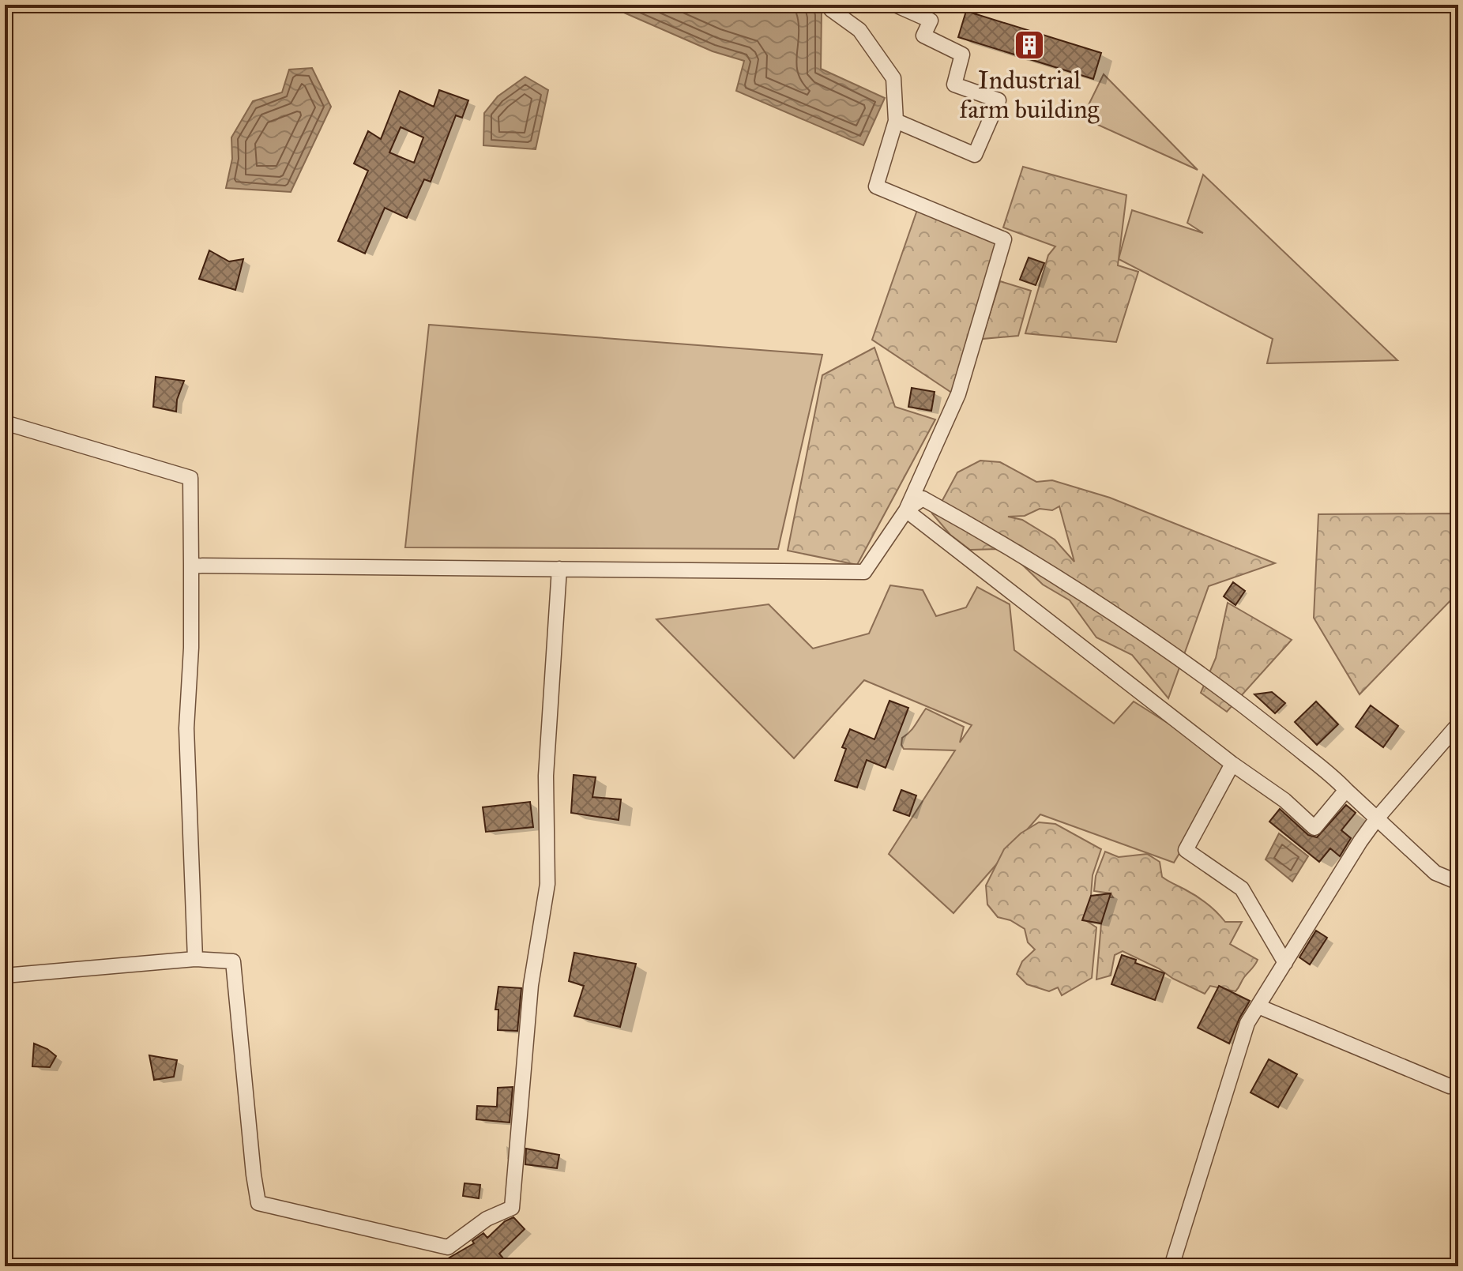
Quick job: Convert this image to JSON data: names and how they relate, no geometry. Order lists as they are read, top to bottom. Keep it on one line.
{"places":{"building":["Industrial farm building"]}}
